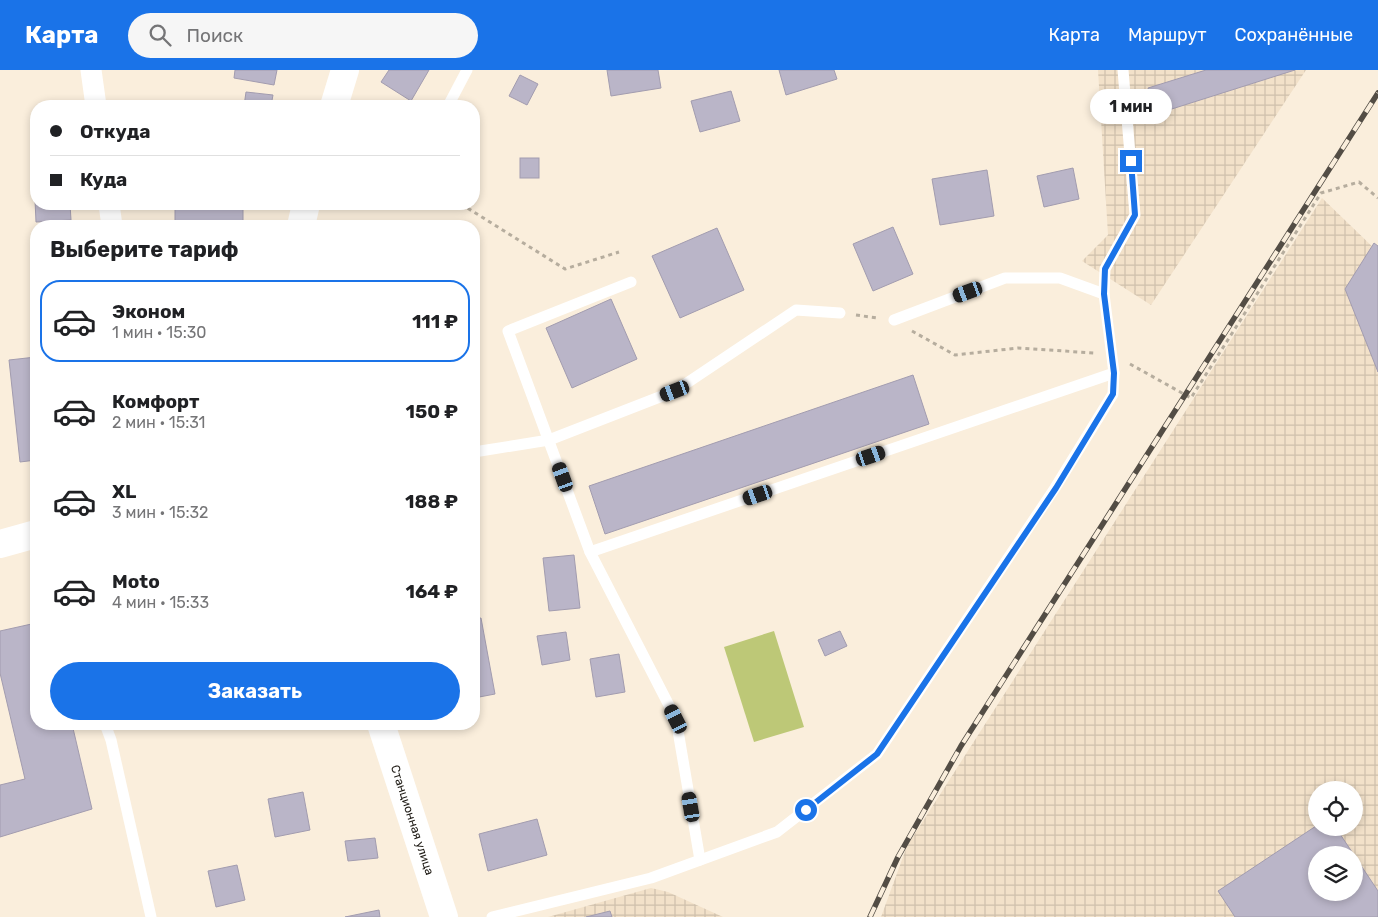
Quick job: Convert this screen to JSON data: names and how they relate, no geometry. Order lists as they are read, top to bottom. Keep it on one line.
{"streets":{"main road":["Станционная улица"]},"page":{"header":"Карта","search":"Поиск","nav":["Карта","Маршрут","Сохранённые"],"bubble":"1 мин","banner":["Откуда","Куда"],"heading":"Выберите тариф","list":[{"name":"Эконом","note":"1 мин · 15:30","value":"111 ₽"},{"name":"Комфорт","note":"2 мин · 15:31","value":"150 ₽"},{"name":"XL","note":"3 мин · 15:32","value":"188 ₽"},{"name":"Moto","note":"4 мин · 15:33","value":"164 ₽"}],"buttons":"Заказать"}}
